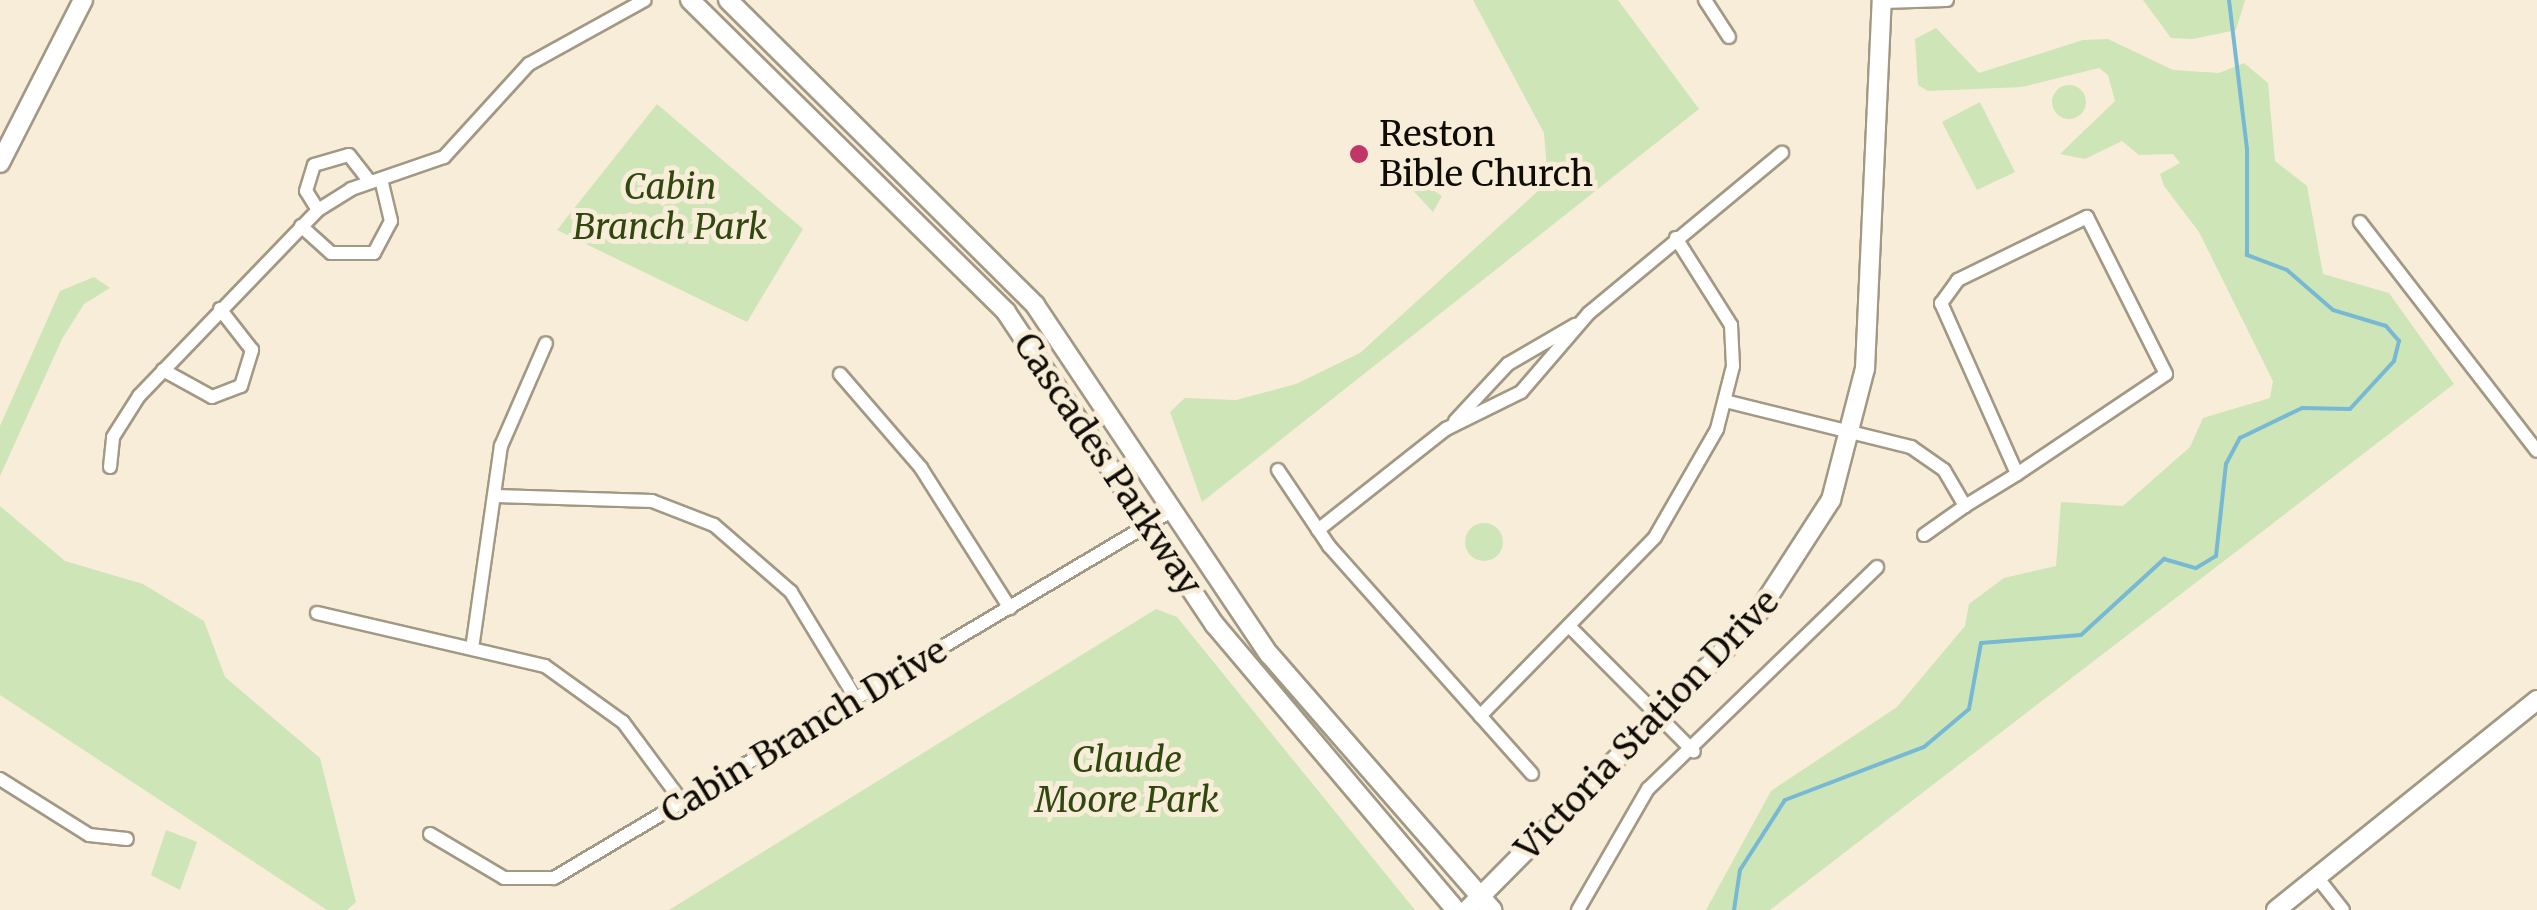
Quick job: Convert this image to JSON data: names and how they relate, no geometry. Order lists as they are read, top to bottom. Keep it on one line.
{"streets":{"main road":["Cascades Parkway","Victoria Station Drive"],"street":["Cabin Branch Drive"]},"crossings":[["Cascades Parkway","Victoria Station Drive"],["Cascades Parkway","Cabin Branch Drive"]],"parks":["Cabin Branch Park","Claude Moore Park"],"places":["Reston Bible Church"]}
